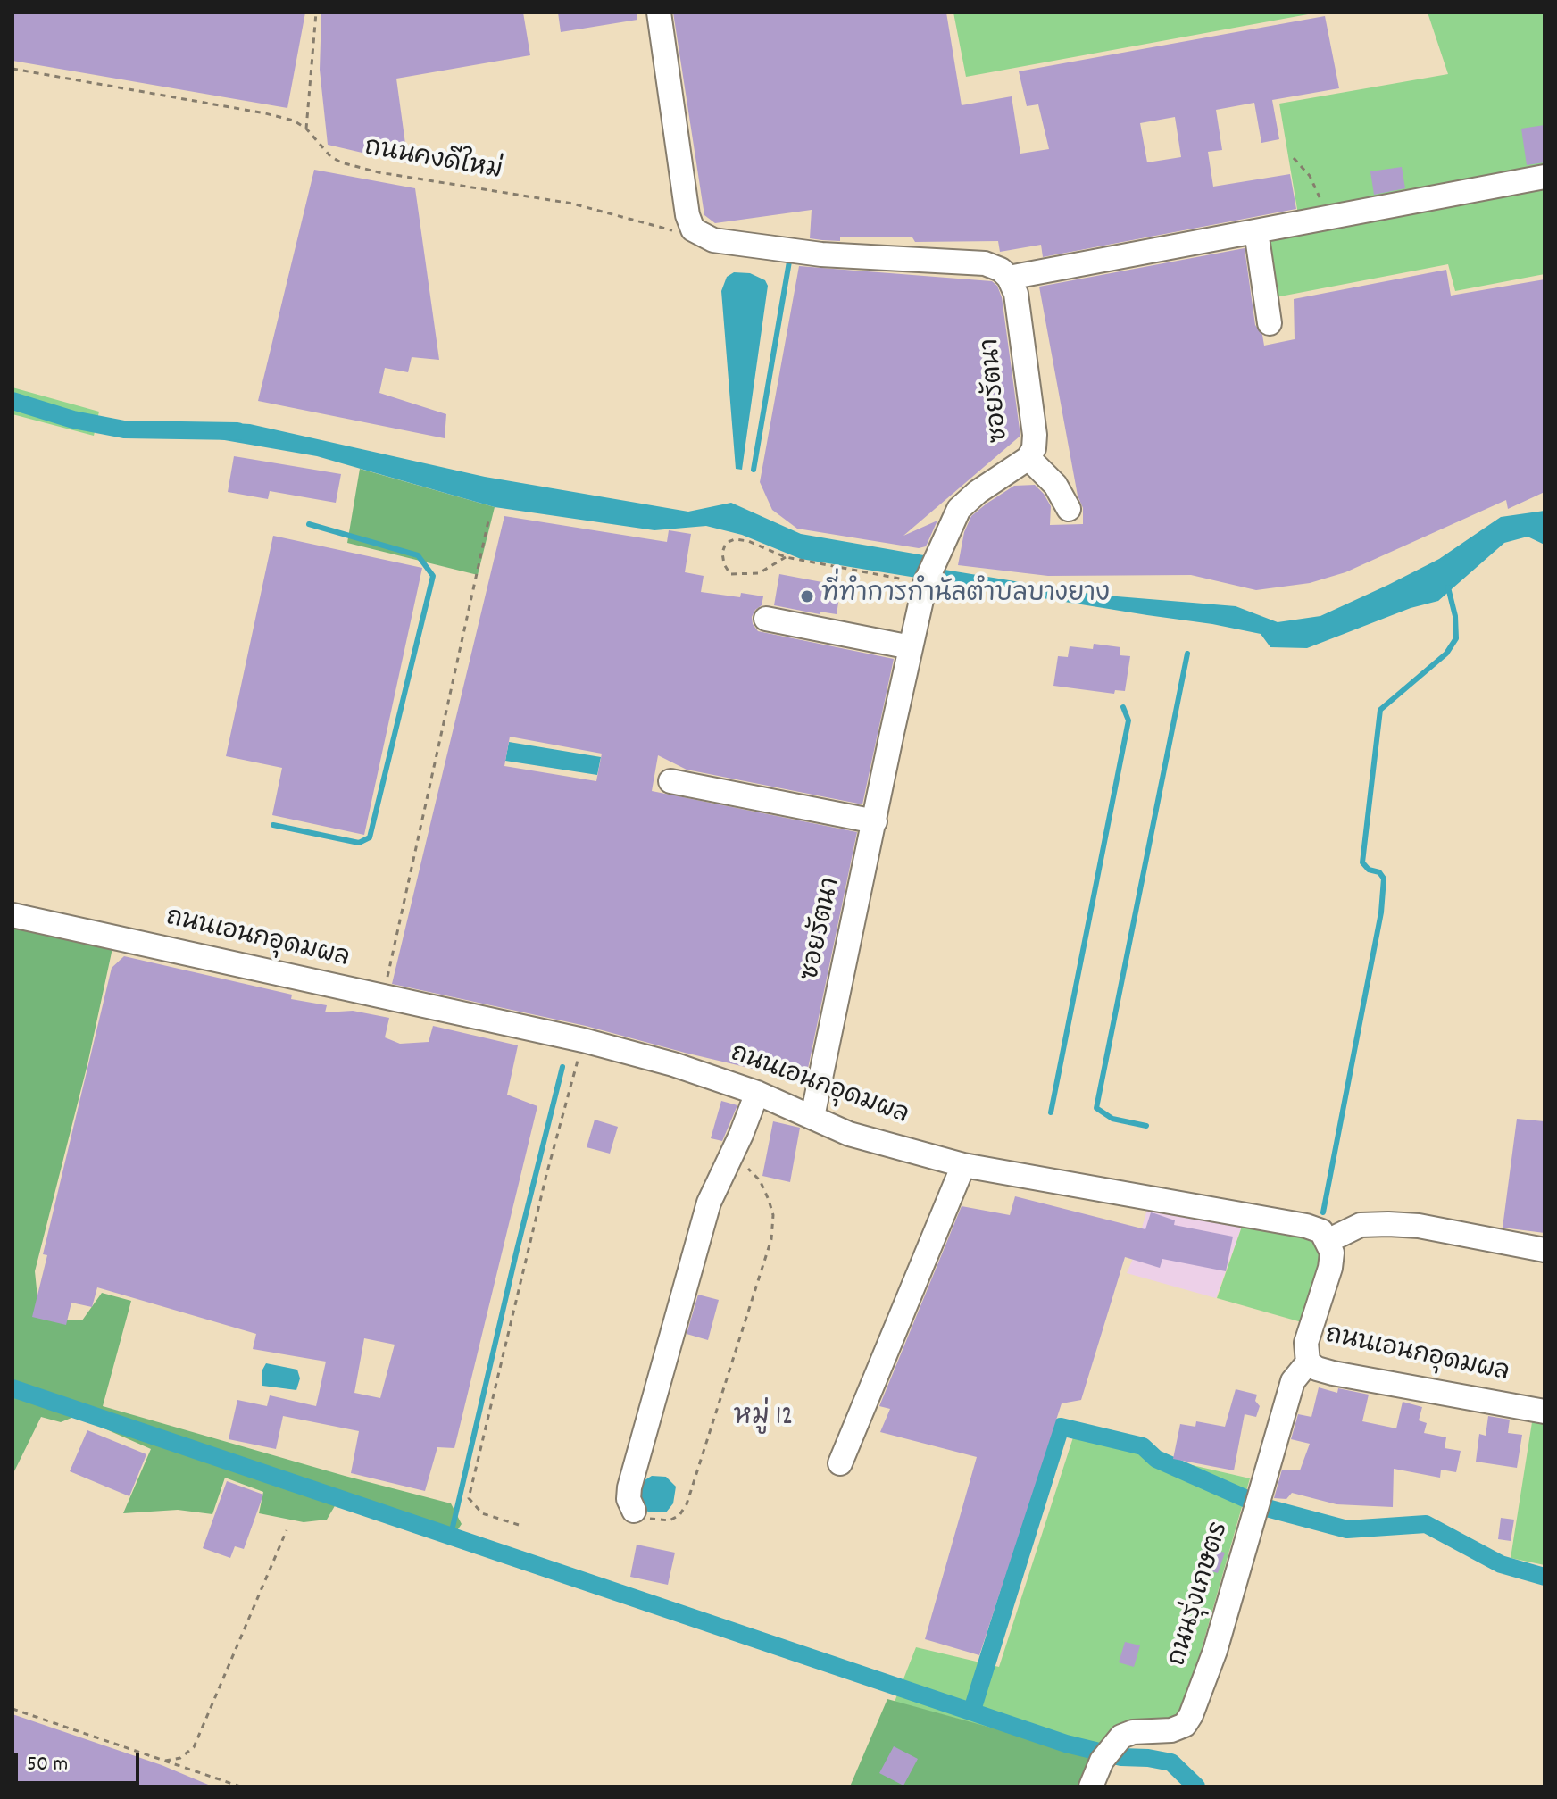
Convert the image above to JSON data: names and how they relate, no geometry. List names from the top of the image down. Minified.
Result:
{"streets":{"street":["ซอยรัตนา","ถนนเอนกอุดมผล","ถนนรุ่งเกษตร"],"path":["ถนนคงดีใหม่"]},"crossings":[["ซอยรัตนา","ถนนเอนกอุดมผล"],["ถนนเอนกอุดมผล","ถนนรุ่งเกษตร"]],"districts":["หมู่ 12"],"places":["ที่ทำการกำนัลตำบลบางยาง"],"scale_bar":"50 m"}
